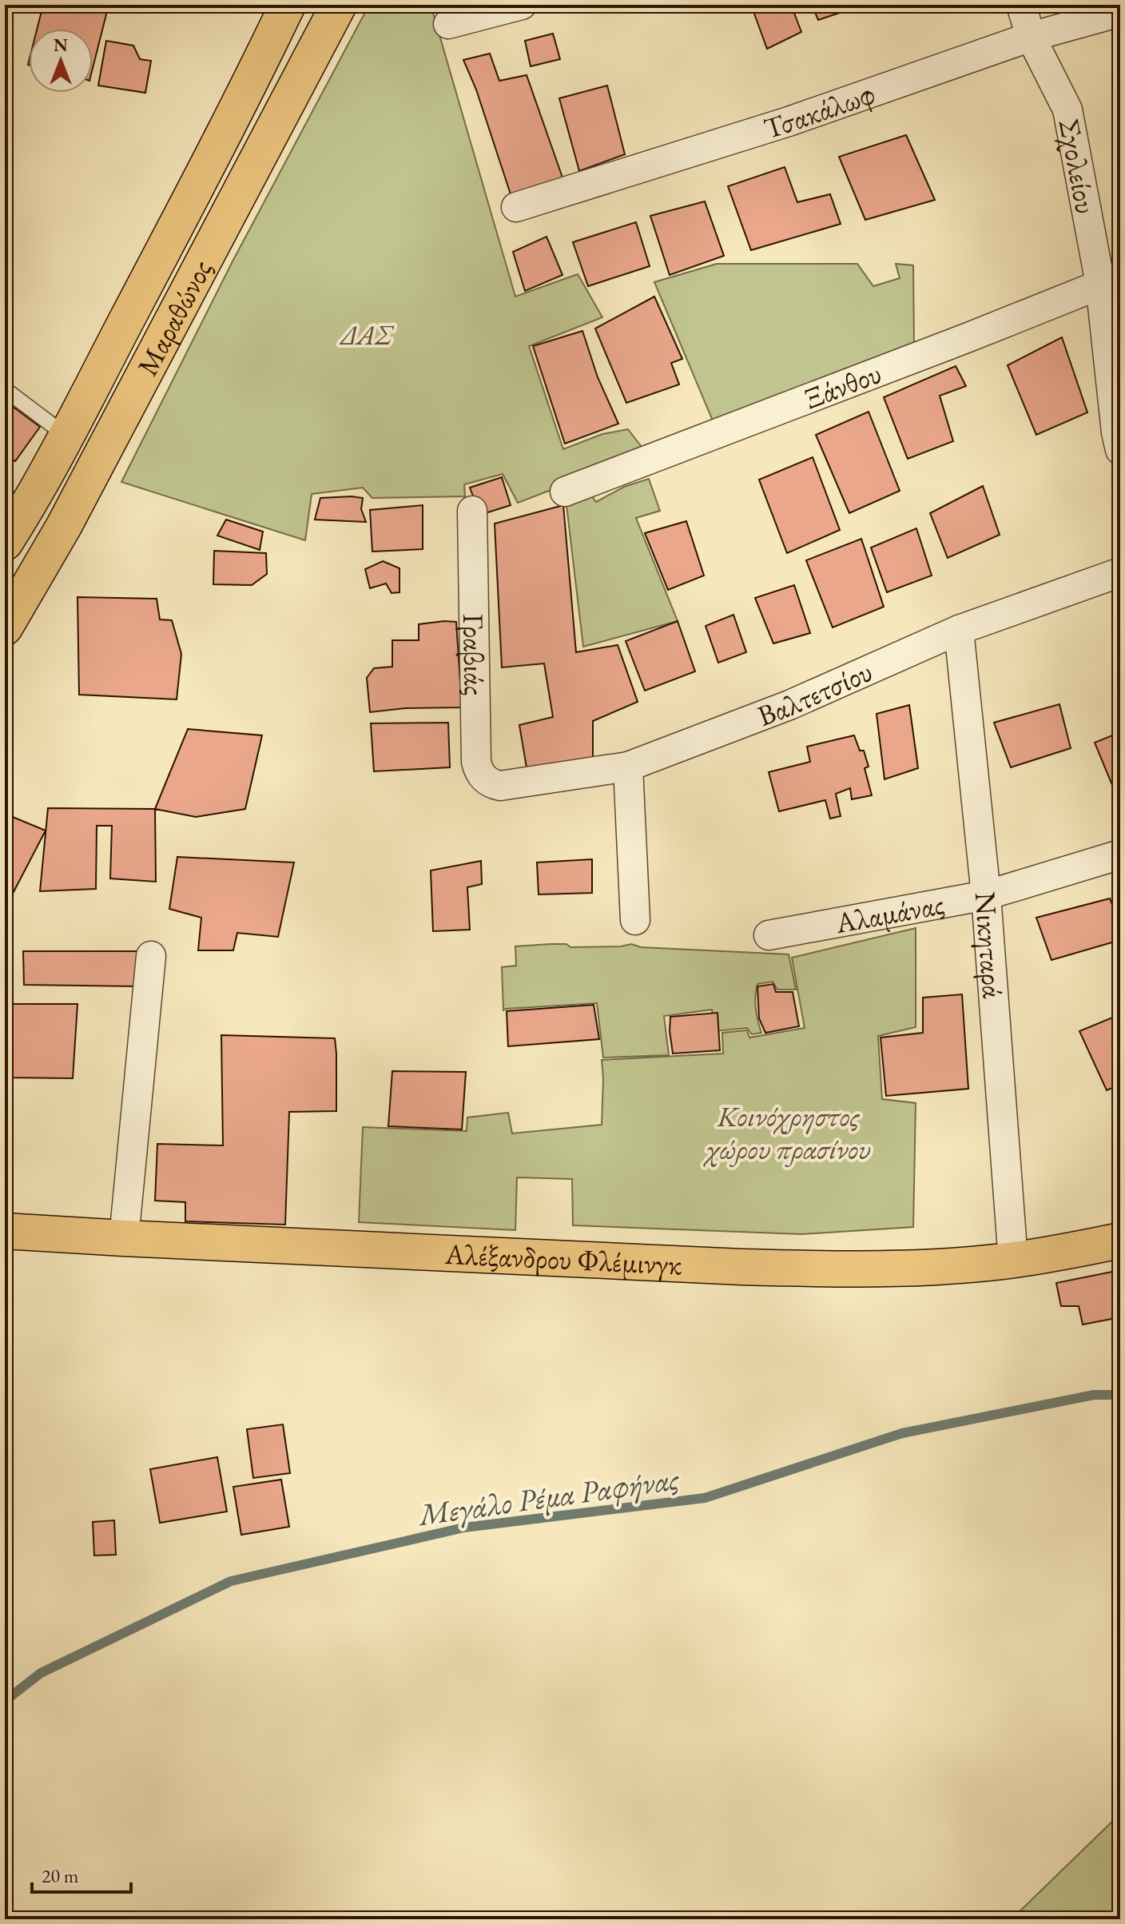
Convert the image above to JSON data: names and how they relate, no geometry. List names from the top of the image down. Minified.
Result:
{"streets":{"main road":["Μαραθώνος","Αλέξανδρου Φλέμινγκ"],"street":["Τσακάλωφ","Σχολείου","Ξάνθου","Γραβιάς","Βαλτετσίου","Αλαμάνας","Νικηταρά"]},"crossings":[["Τσακάλωφ","Σχολείου"],["Σχολείου","Ξάνθου"],["Γραβιάς","Βαλτετσίου"],["Βαλτετσίου","Νικηταρά"],["Αλαμάνας","Νικηταρά"],["Νικηταρά","Αλέξανδρου Φλέμινγκ"]],"water":["Μεγάλο Ρέμα Ραφήνας"],"parks":["ΔΑΣ","Κοινόχρηστος χώρου πρασίνου"],"scale_bar":"20 m","north":"top"}
